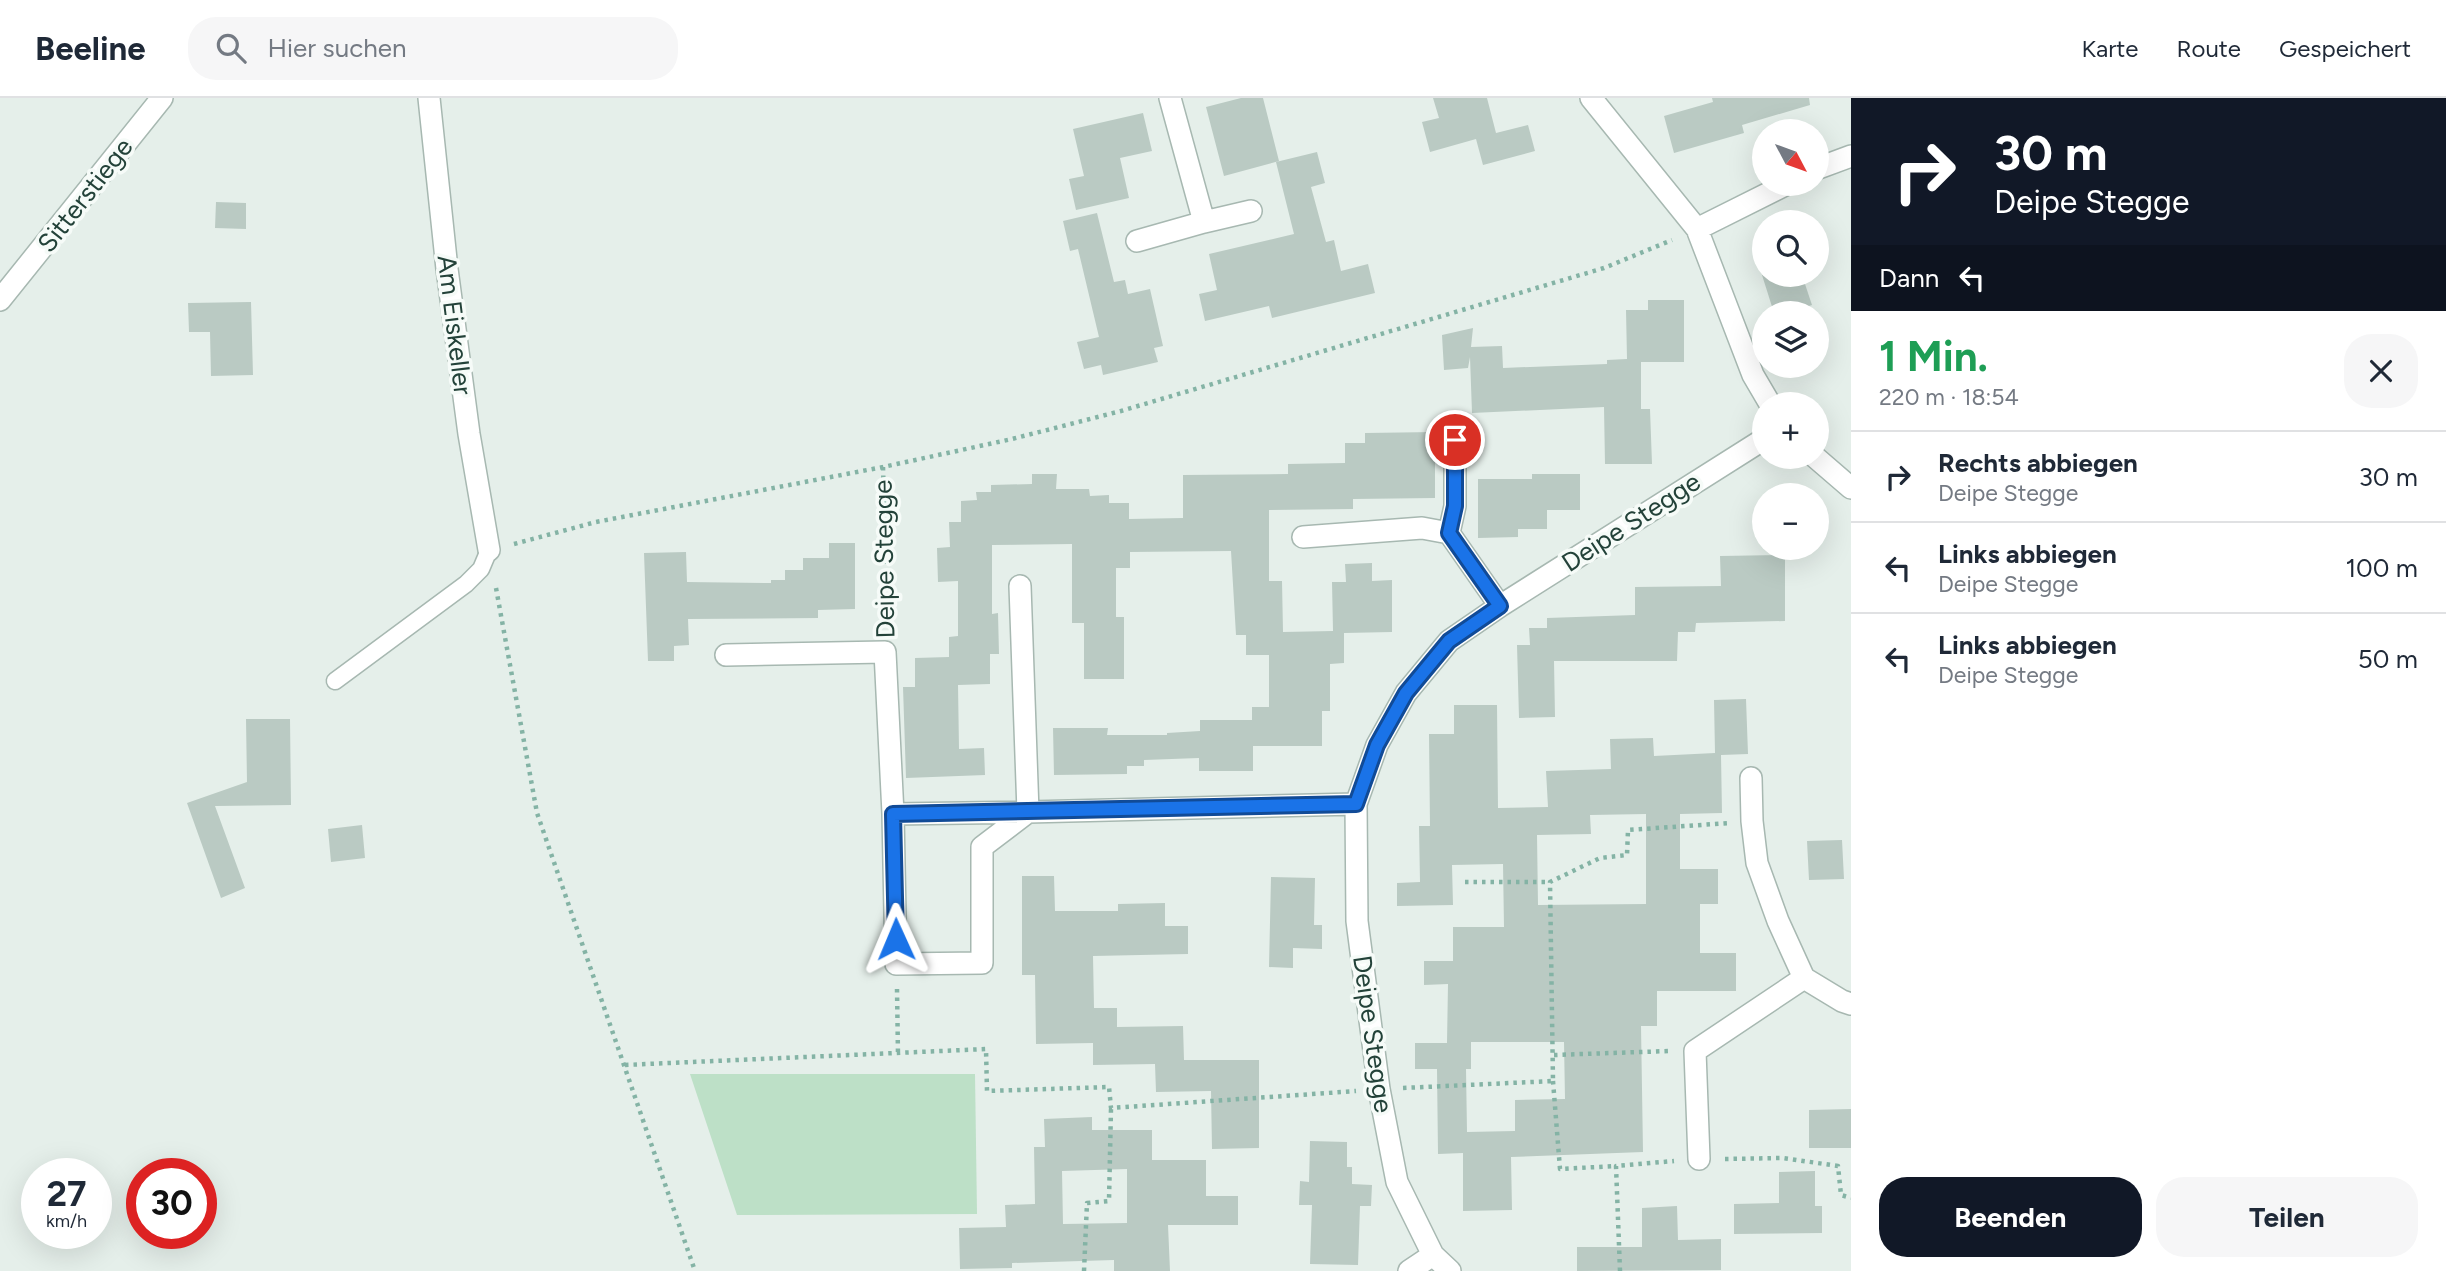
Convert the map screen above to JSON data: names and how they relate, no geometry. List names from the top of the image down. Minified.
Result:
{"streets":{"street":["Sitterstiege","Am Eiskeller","Deipe Stegge"]},"north":"bottom right","page":{"header":"Beeline","search":"Hier suchen","nav":["Karte","Route","Gespeichert"],"turn":["30 m","Deipe Stegge"],"map_buttons":["+","−"],"then":"Dann","heading":["1 Min.","220 m · 18:54"],"list":[{"name":"Rechts abbiegen","note":"Deipe Stegge","value":"30 m"},{"name":"Links abbiegen","note":"Deipe Stegge","value":"100 m"},{"name":"Links abbiegen","note":"Deipe Stegge","value":"50 m"}],"speed":"27 km/h","limit":"30","buttons":["Beenden","Teilen"]}}
